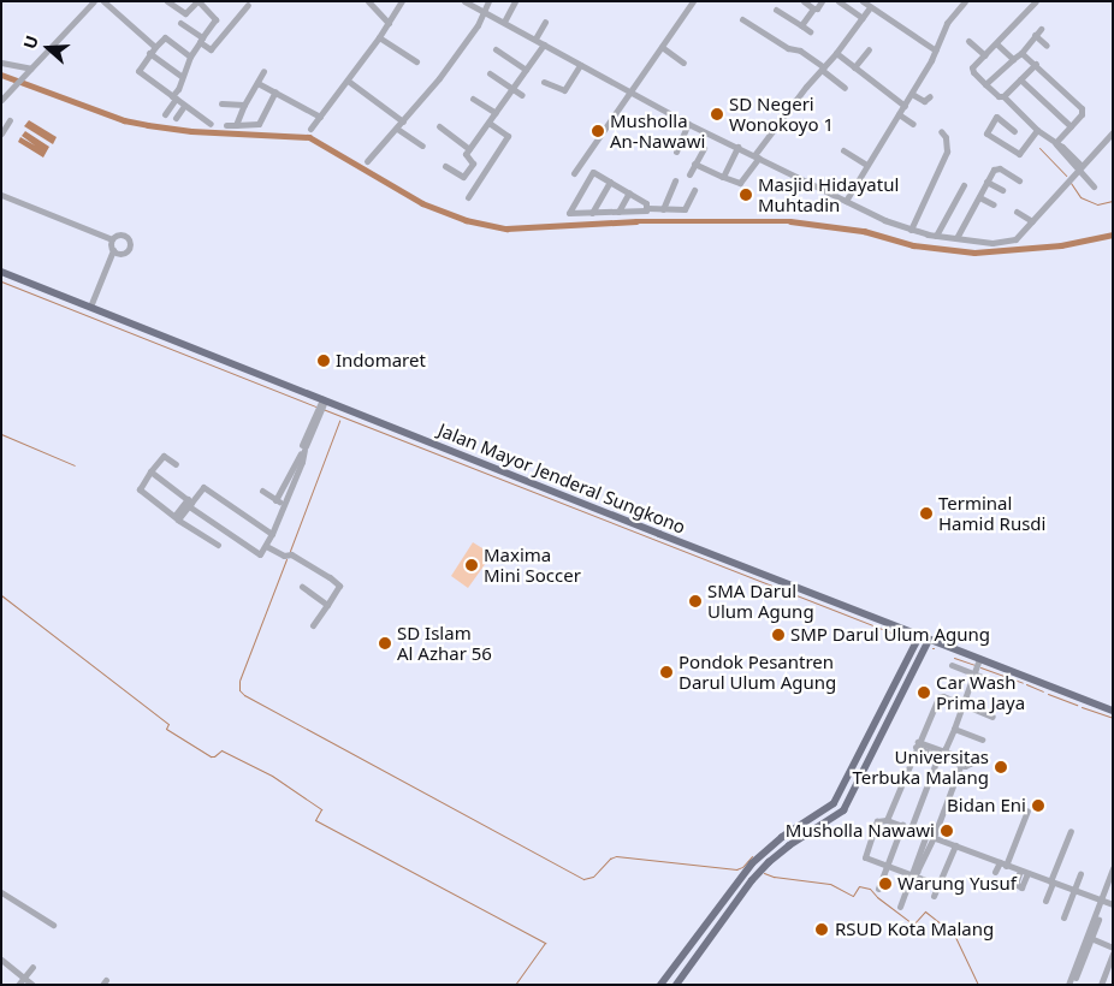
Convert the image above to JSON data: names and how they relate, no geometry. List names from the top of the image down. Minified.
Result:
{"streets":{"main road":["Jalan Mayor Jenderal Sungkono"]},"places":["SD Negeri Wonokoyo 1","Musholla An-Nawawi","Masjid Hidayatul Muhtadin","Indomaret","Terminal Hamid Rusdi","Maxima Mini Soccer","SMA Darul Ulum Agung","SMP Darul Ulum Agung","SD Islam Al Azhar 56","Pondok Pesantren Darul Ulum Agung","Car Wash Prima Jaya","Universitas Terbuka Malang","Bidan Eni","Musholla Nawawi","Warung Yusuf","RSUD Kota Malang"],"north":"left"}
